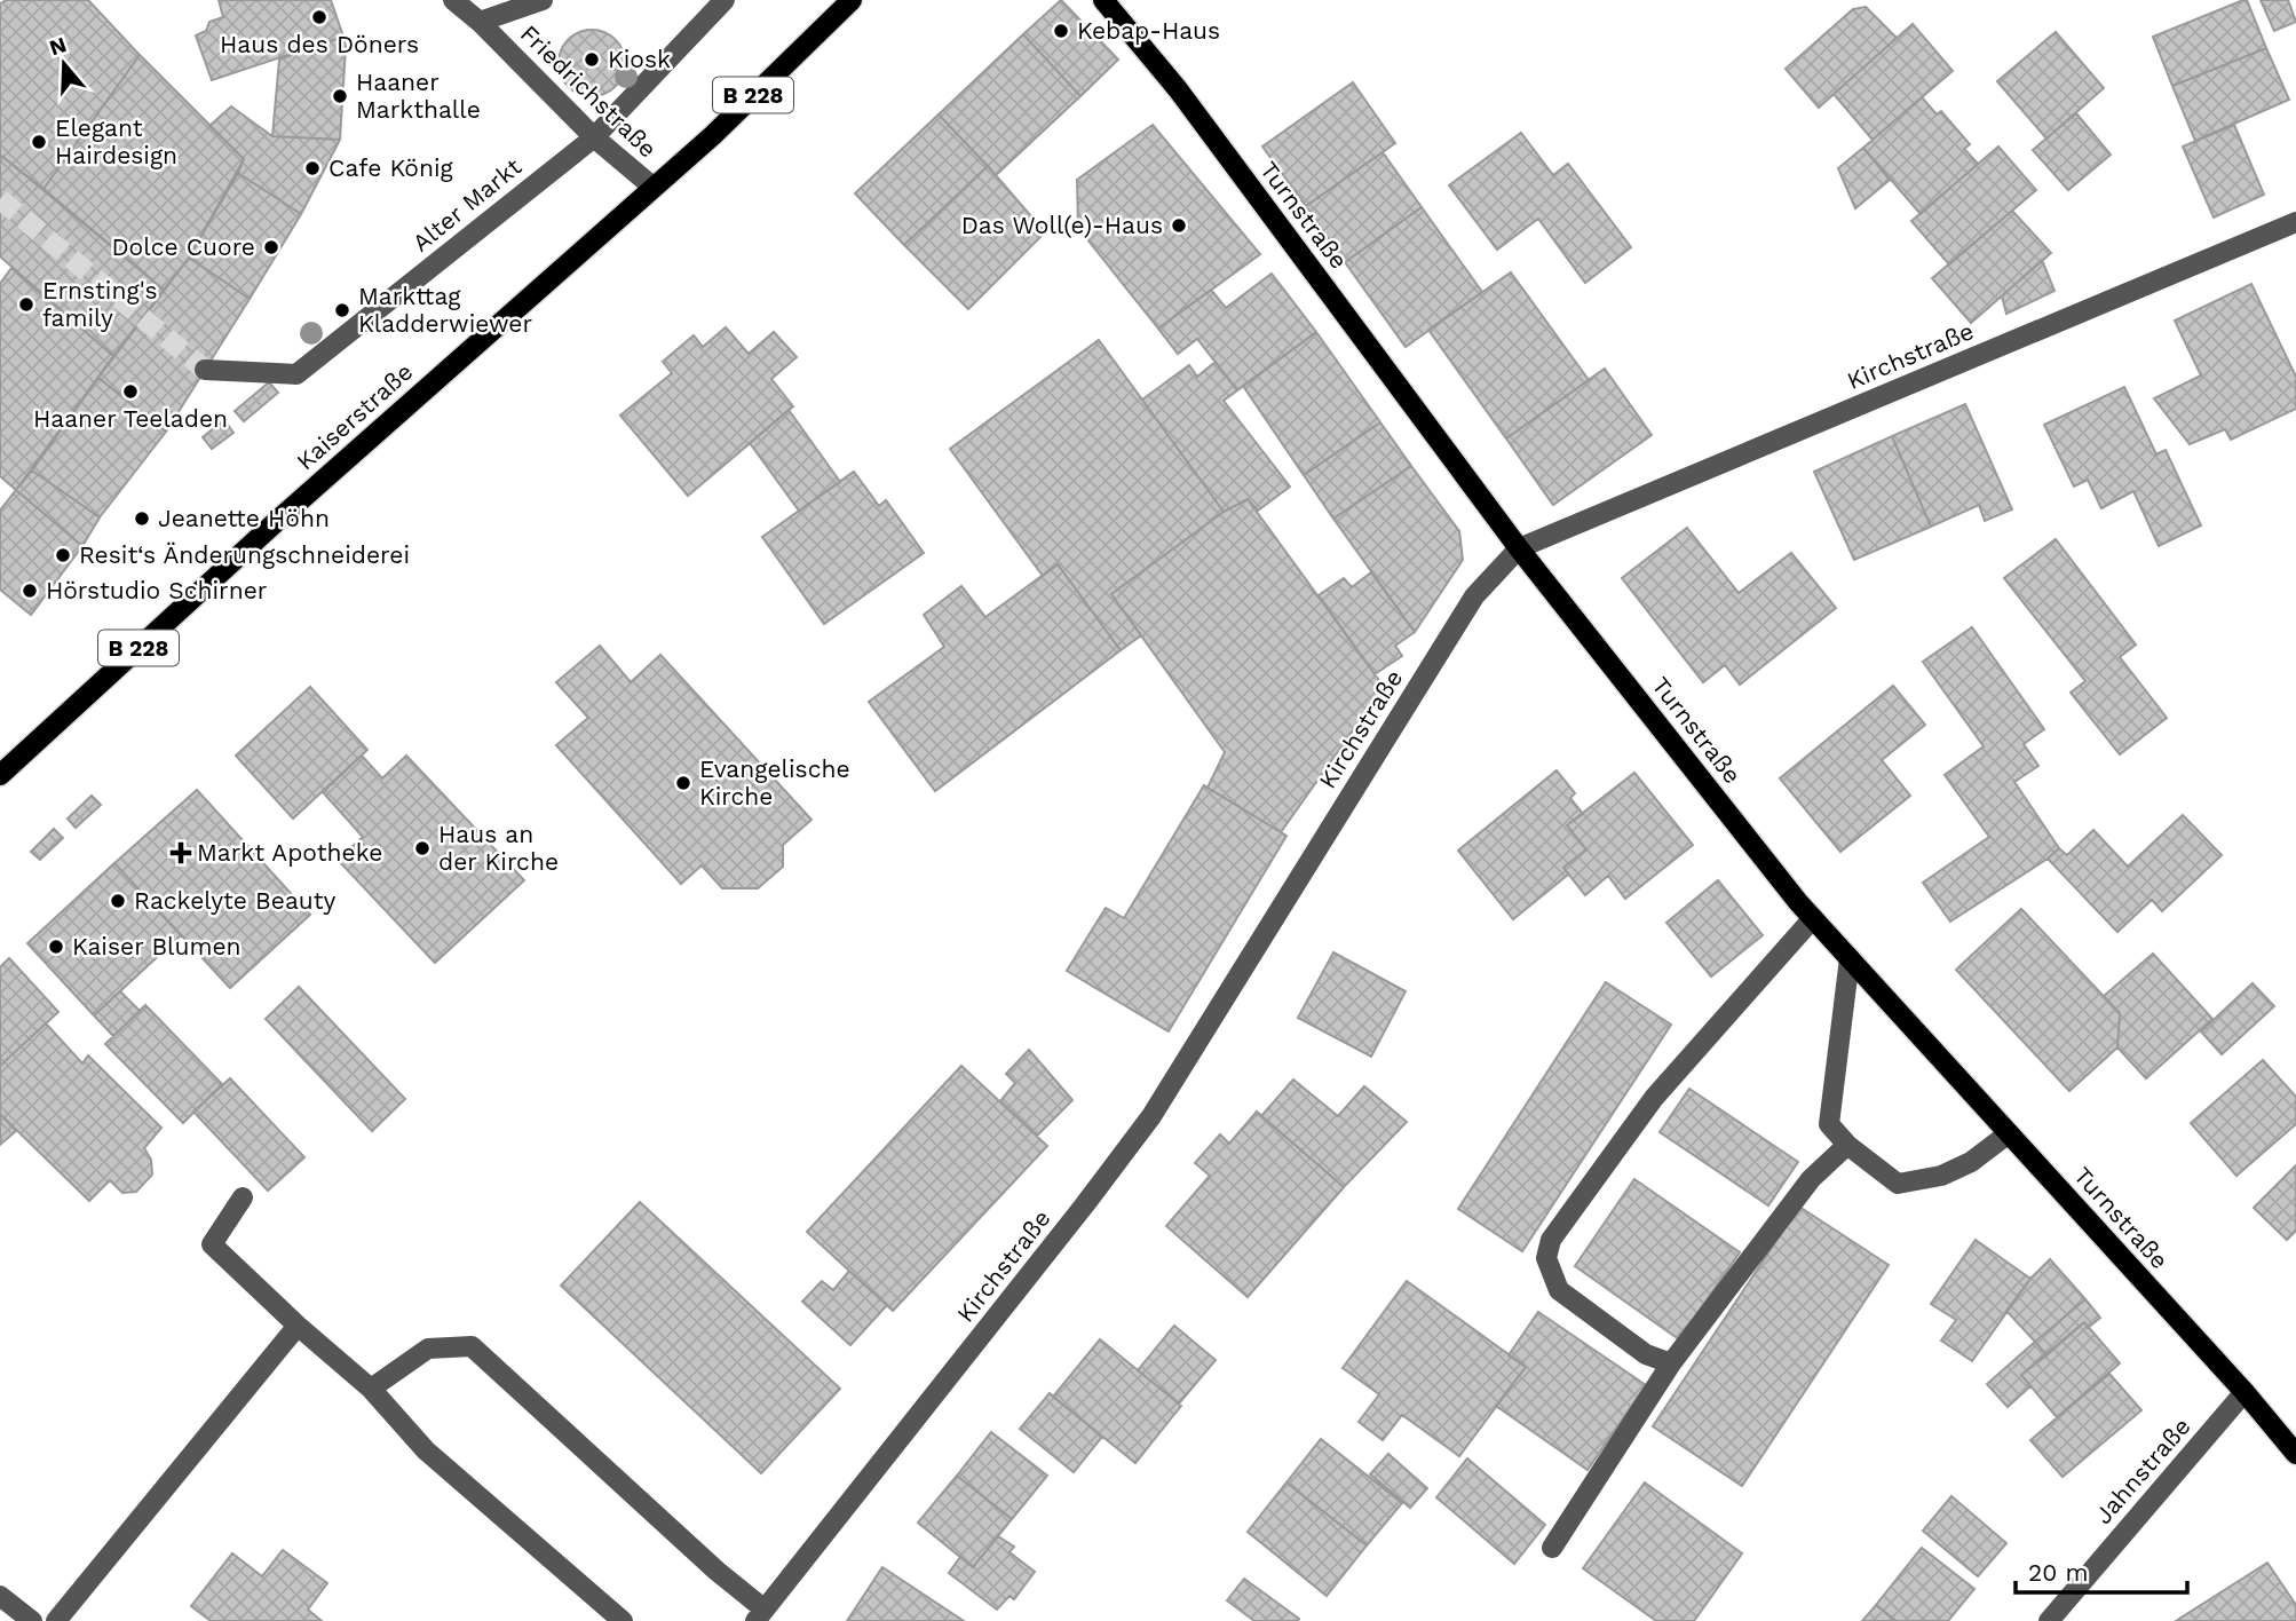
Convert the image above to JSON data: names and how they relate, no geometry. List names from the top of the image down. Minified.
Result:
{"streets":{"main road":["B 228","Turnstraße","Kaiserstraße"],"street":["Friedrichstraße","Alter Markt","Kirchstraße","Jahnstraße"]},"crossings":[["Friedrichstraße","Alter Markt"],["Friedrichstraße","Kaiserstraße"],["Turnstraße","Kirchstraße"],["Turnstraße","Jahnstraße"]],"places":{"other":["Haus des Döners","Kebap-Haus","Kiosk","Haaner Markthalle","Elegant Hairdesign","Cafe König","Das Woll(e)-Haus","Dolce Cuore","Ernsting's family","Markttag Kladderwiewer","Haaner Teeladen","Jeanette Höhn","Resit‘s Änderungschneiderei","Hörstudio Schirner","Evangelische Kirche","Haus an der Kirche","Rackelyte Beauty","Kaiser Blumen"],"health":["Markt Apotheke"]},"scale_bar":"20 m","north":"top"}
